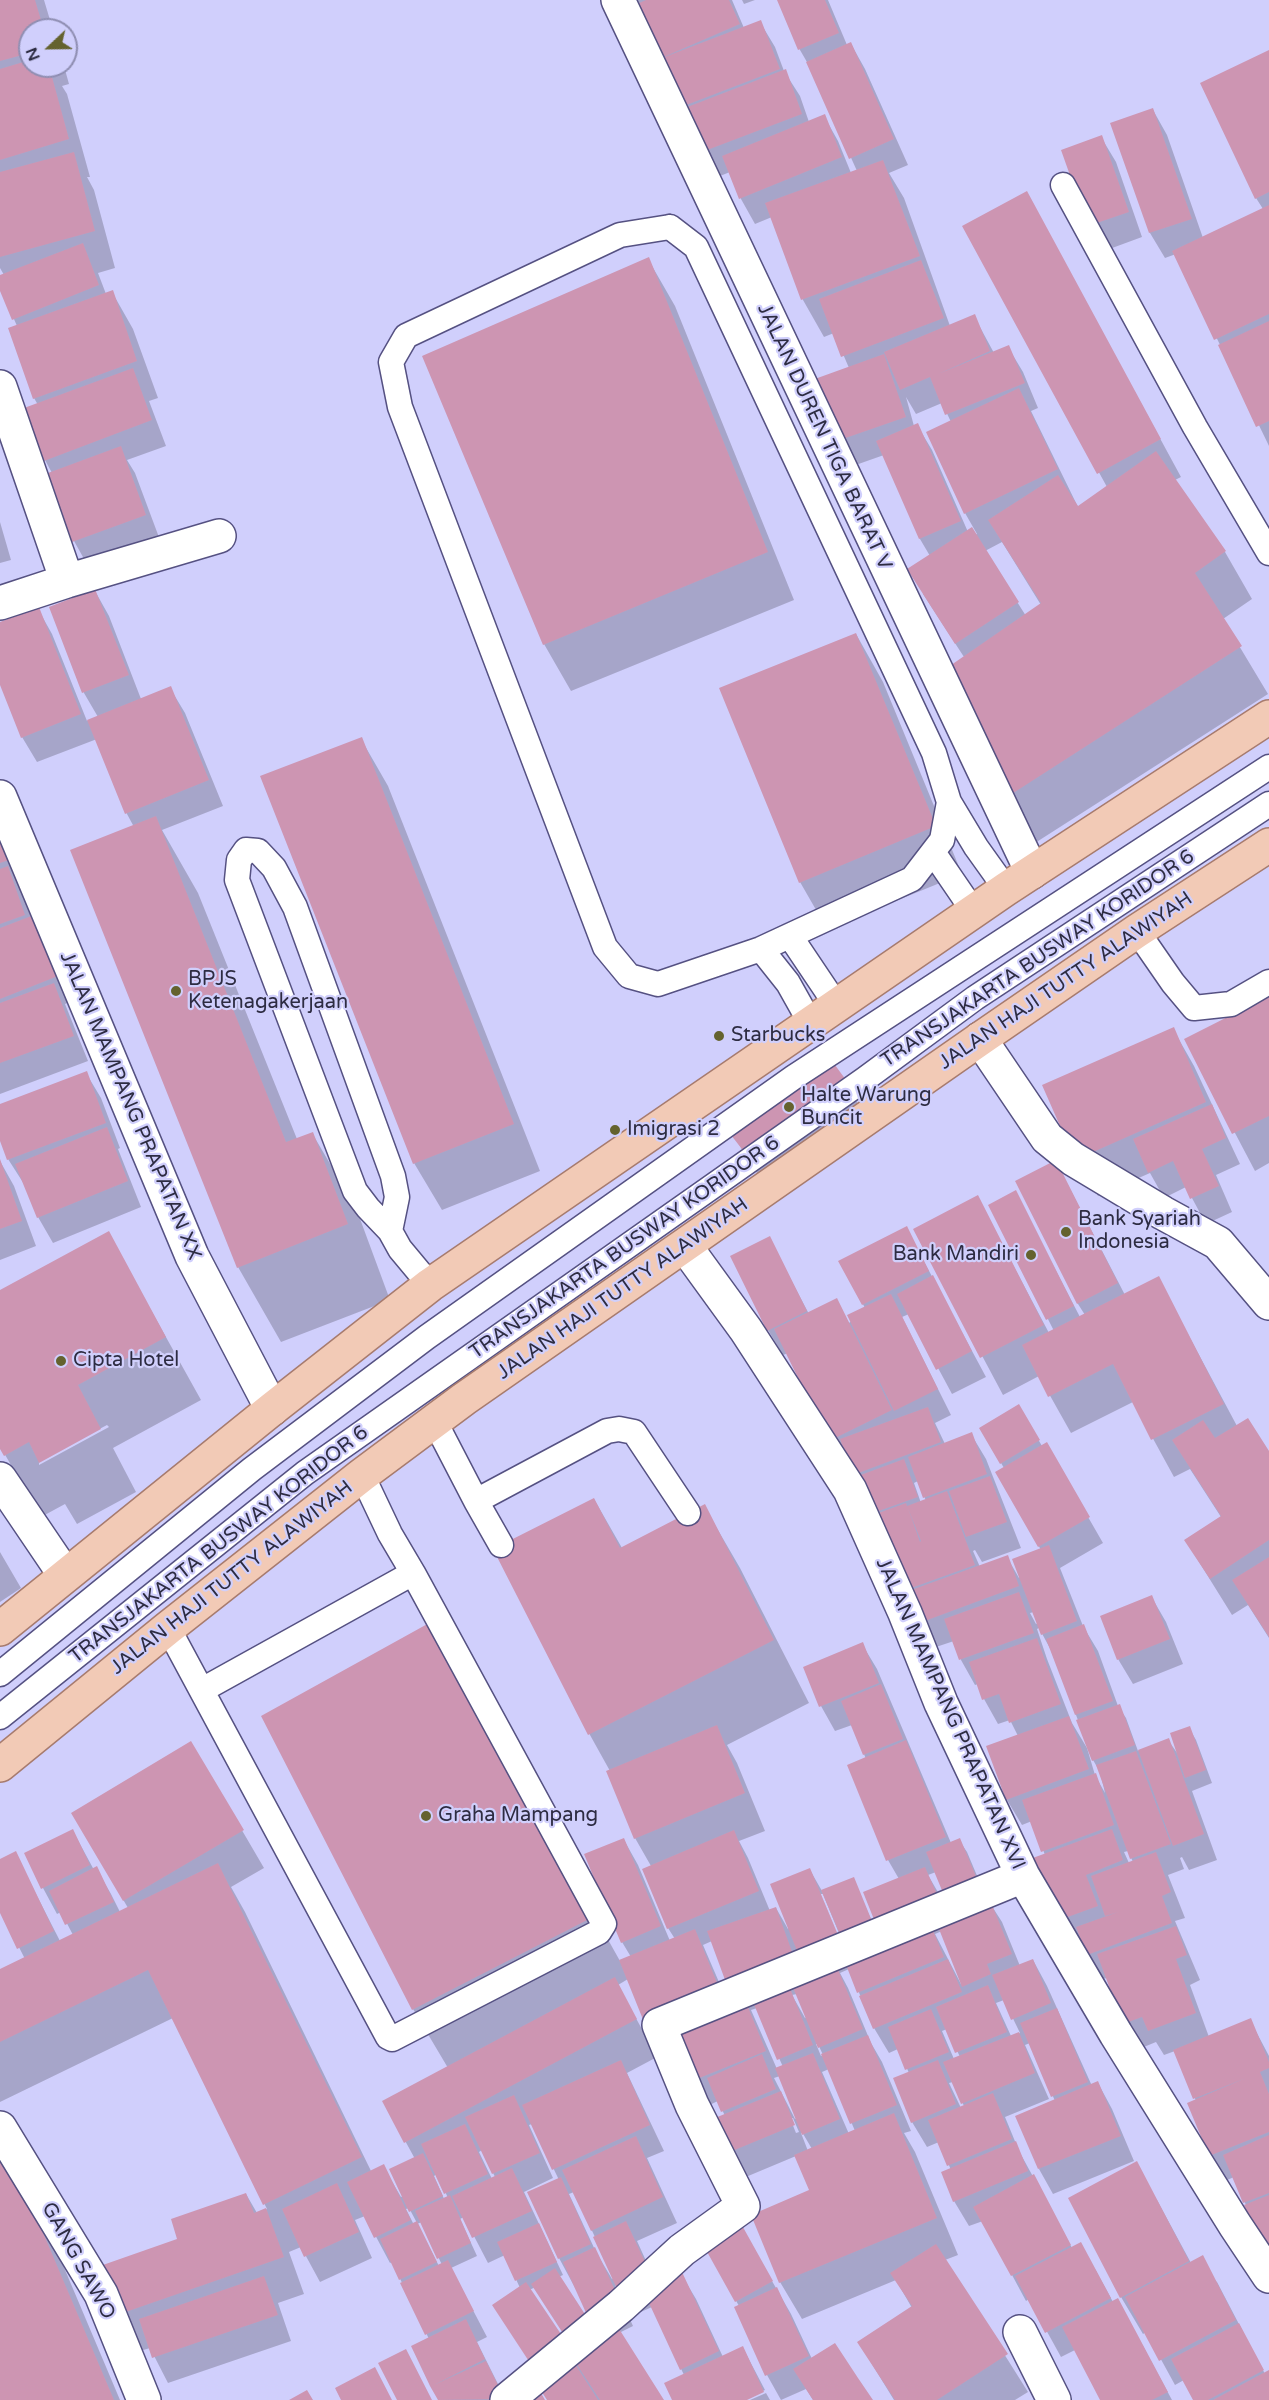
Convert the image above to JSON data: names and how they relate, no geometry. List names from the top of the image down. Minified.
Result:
{"streets":{"main road":["JALAN HAJI TUTTY ALAWIYAH"],"street":["JALAN DUREN TIGA BARAT V","JALAN MAMPANG PRAPATAN XX","JALAN MAMPANG PRAPATAN XVI","GANG SAWO"],"lane":["TRANSJAKARTA BUSWAY KORIDOR 6"]},"crossings":[["JALAN HAJI TUTTY ALAWIYAH","JALAN MAMPANG PRAPATAN XVI"]],"places":["BPJS Ketenagakerjaan","Starbucks","Halte Warung Buncit","Imigrasi 2","Bank Syariah Indonesia","Bank Mandiri","Cipta Hotel","Graha Mampang"],"north":"left"}
